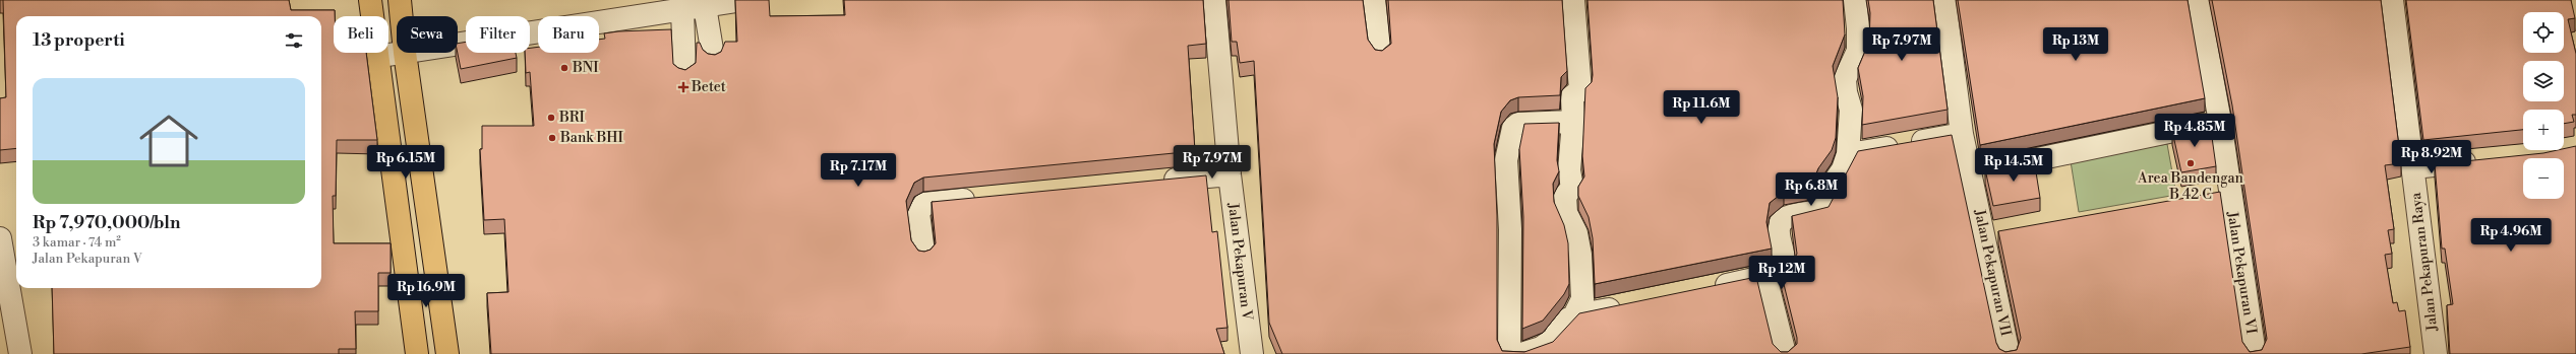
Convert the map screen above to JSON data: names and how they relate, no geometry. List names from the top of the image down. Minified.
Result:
{"streets":{"street":["Jalan Pekapuran V","Jalan Pekapuran Raya","Jalan Pekapuran VII","Jalan Pekapuran VI"]},"places":{"other":["BNI","BRI","Bank BHI","Area Bandengan B 42 C"],"health":["Betet"]},"page":{"map_buttons":["+","−"],"chip":["Beli","Sewa","Filter","Baru"],"heading":"13 properti","price":["Rp 7.97M","Rp 13M","Rp 11.6M","Rp 4.85M","Rp 8.92M","Rp 6.15M","Rp 7.97M","Rp 14.5M","Rp 7.17M","Rp 6.8M","Rp 4.96M","Rp 12M","Rp 16.9M"],"list":[{"name":"Rp 7,970,000/bln","note":"3 kamar · 74 m² · Jalan Pekapuran V"}]}}
